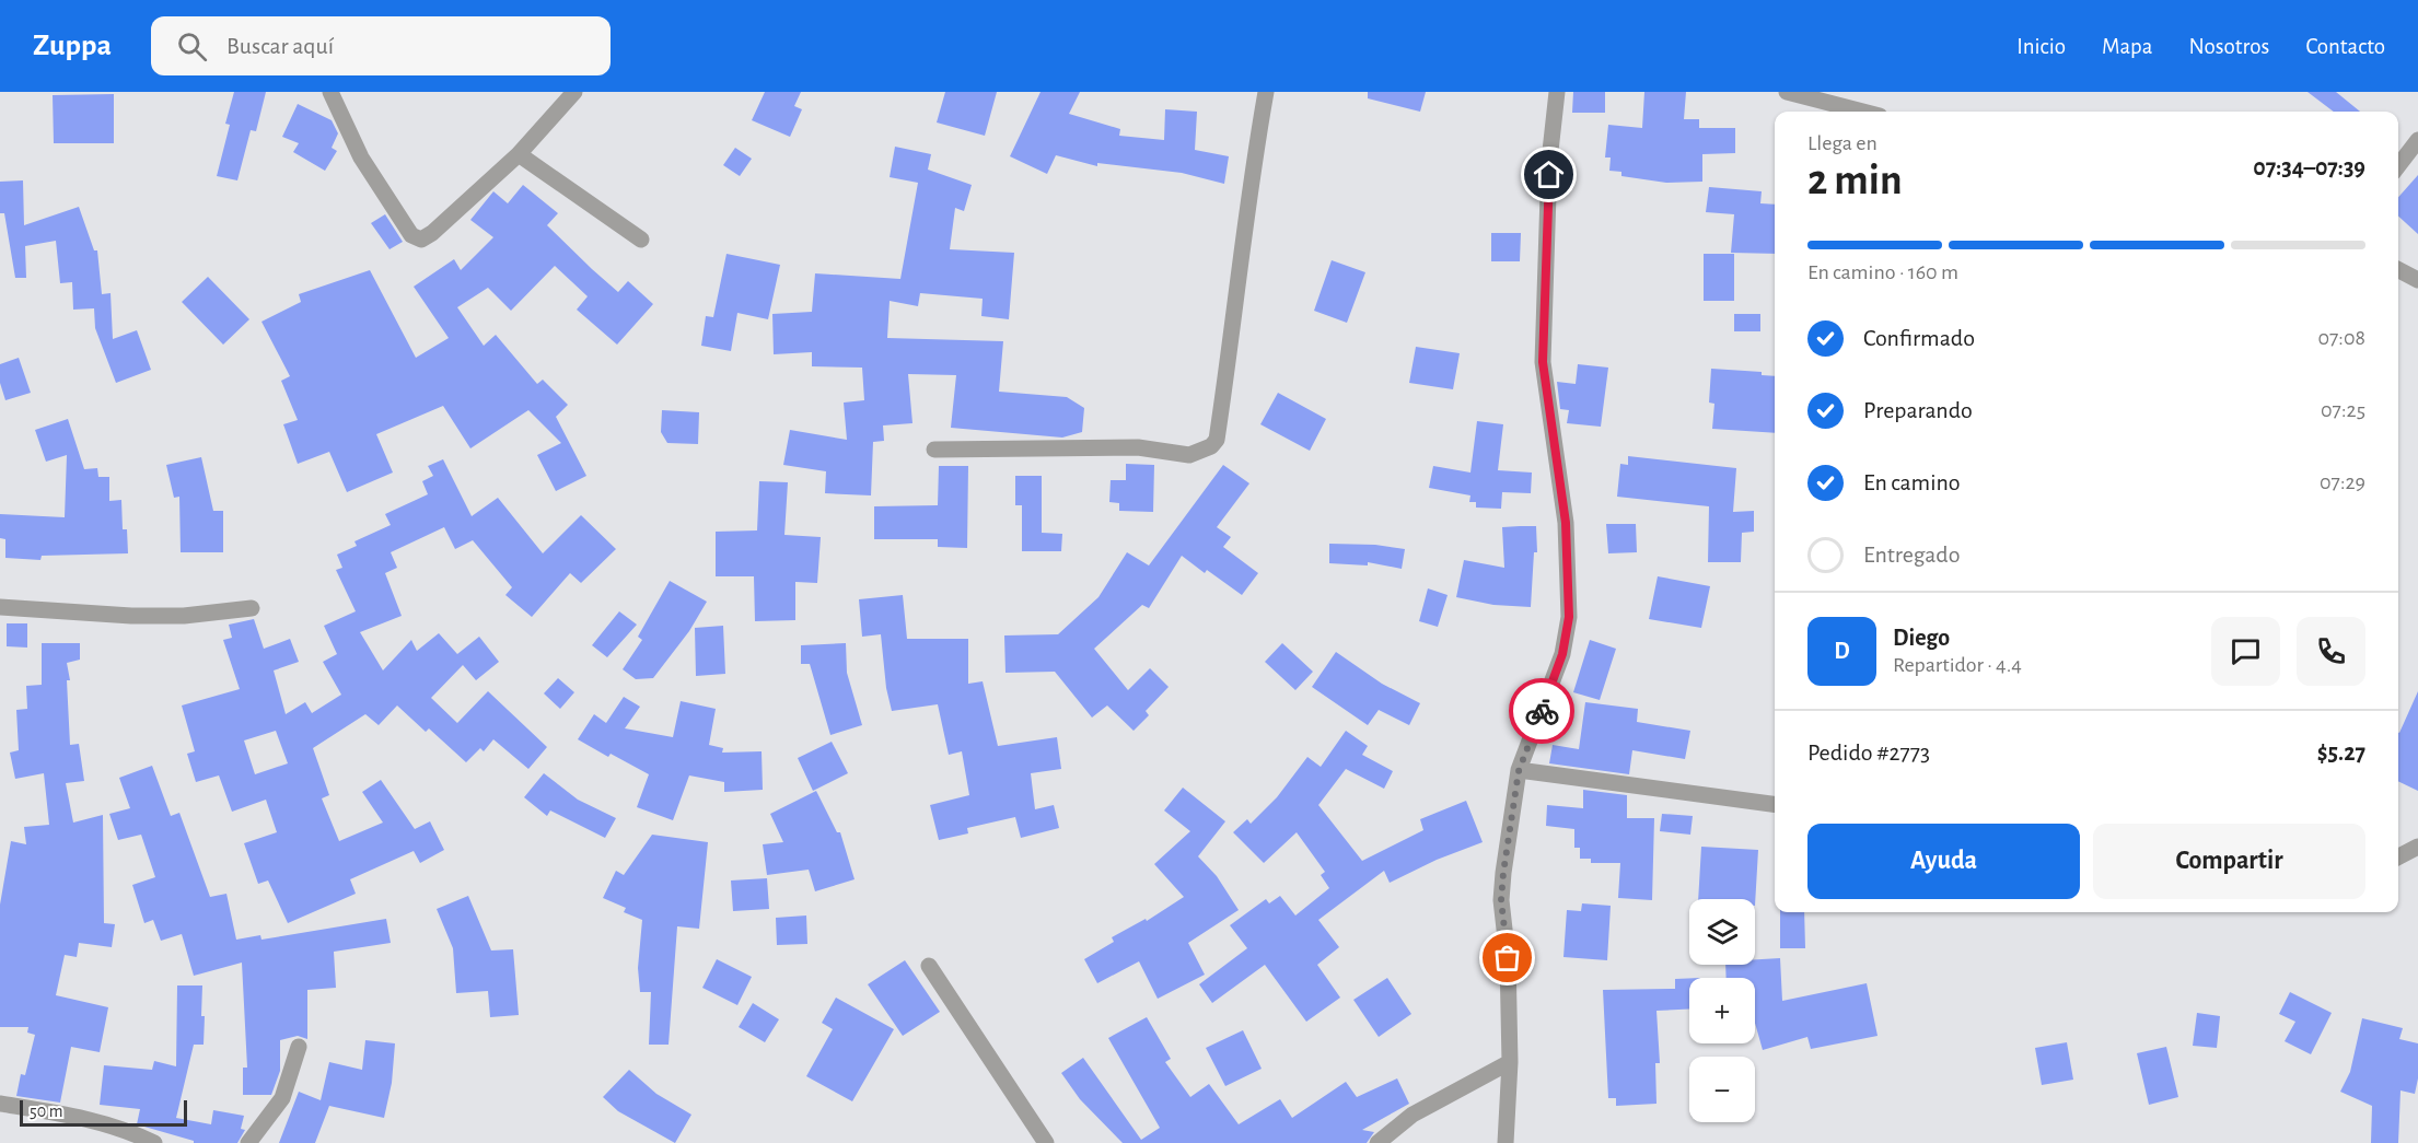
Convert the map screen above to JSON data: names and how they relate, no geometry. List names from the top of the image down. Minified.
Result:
{"scale_bar":"50 m","page":{"header":"Zuppa","search":"Buscar aquí","nav":["Inicio","Mapa","Nosotros","Contacto"],"heading":["2 min","Llega en","07:34–07:39"],"panel":["Diego","Repartidor · 4.4","Pedido #2773","$5.27"],"bar":"En camino · 160 m","list":[["Confirmado","07:08"],["Preparando","07:25"],["En camino","07:29"],"Entregado"],"round":"D","buttons":["Ayuda","Compartir"],"map_buttons":["+","−"],"scale":"50 m"}}
